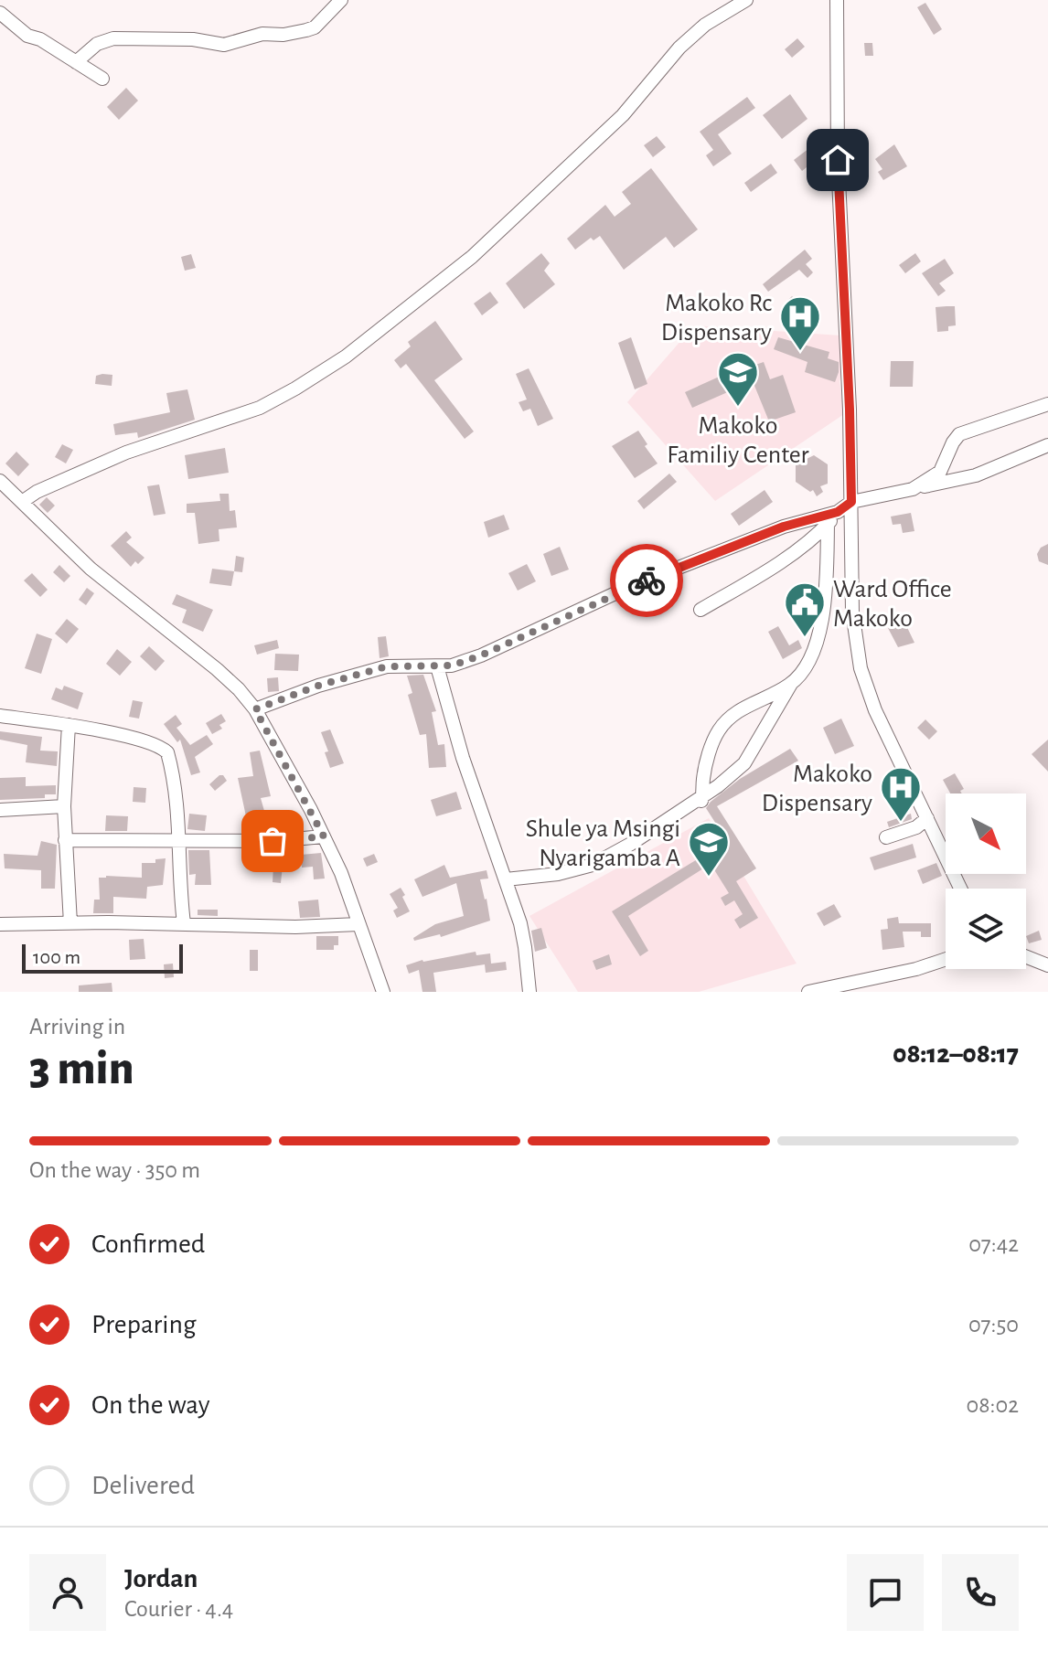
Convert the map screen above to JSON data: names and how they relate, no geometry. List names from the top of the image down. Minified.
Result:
{"places":{"hospital":["Makoko Rc Dispensary","Makoko Dispensary"],"school or university":["Makoko Familiy Center","Shule ya Msingi Nyarigamba A"],"public building":["Ward Office Makoko"]},"scale_bar":"100 m","north":"bottom right","page":{"scale":"100 m","heading":["3 min","Arriving in","08:12–08:17"],"panel":["Jordan","Courier · 4.4"],"bar":"On the way · 350 m","list":[["Confirmed","07:42"],["Preparing","07:50"],["On the way","08:02"],"Delivered"]}}
